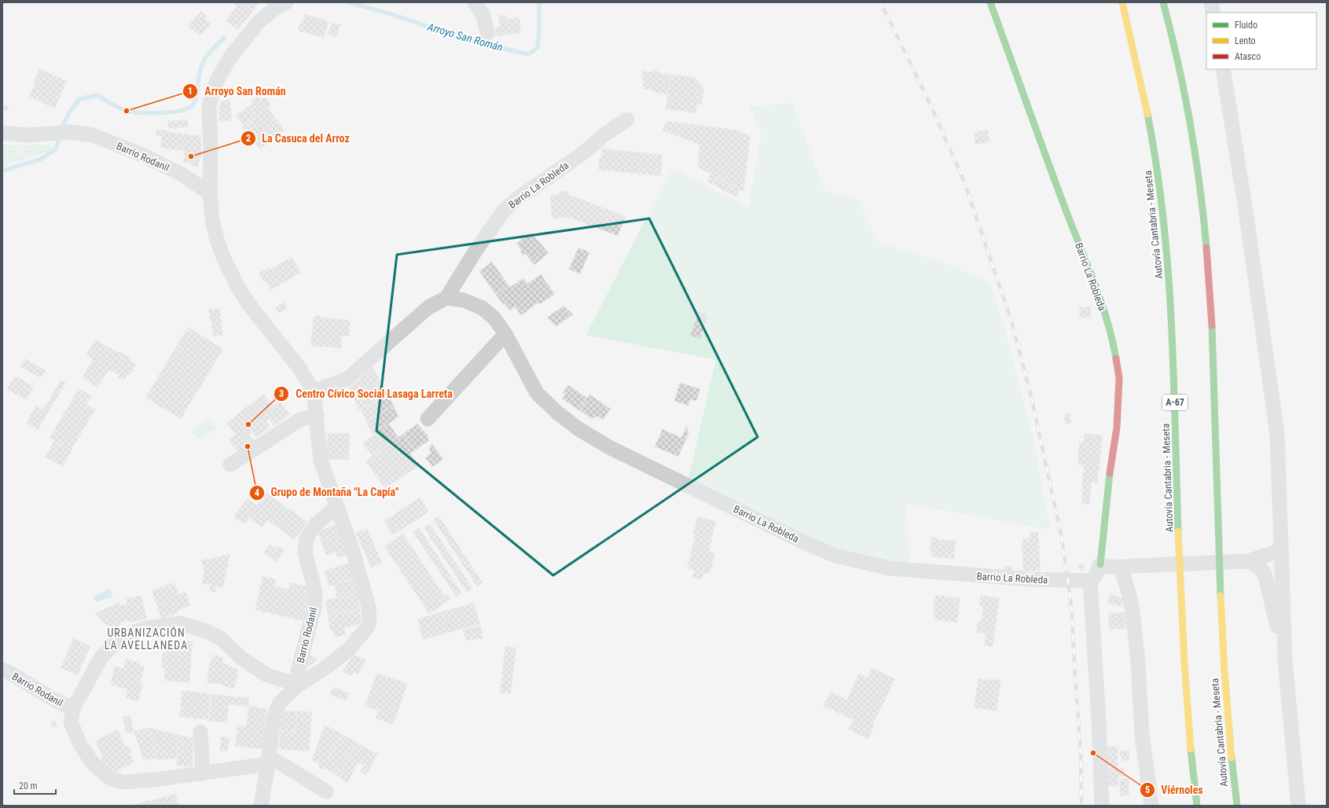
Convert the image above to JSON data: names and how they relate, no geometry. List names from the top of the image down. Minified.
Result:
{"streets":{"main road":["Barrio La Robleda","Autovía Cantabria - Meseta","A-67"],"street":["Barrio Rodanil"]},"districts":["URBANIZACIÓN LA AVELLANEDA"],"water":["Arroyo San Román"],"places":["Arroyo San Román","La Casuca del Arroz","Centro Cívico Social Lasaga Larreta","Grupo de Montaña \"La Capía\"","Viérnoles"],"legend":["Fluido","Lento","Atasco"],"scale_bar":"20 m"}
